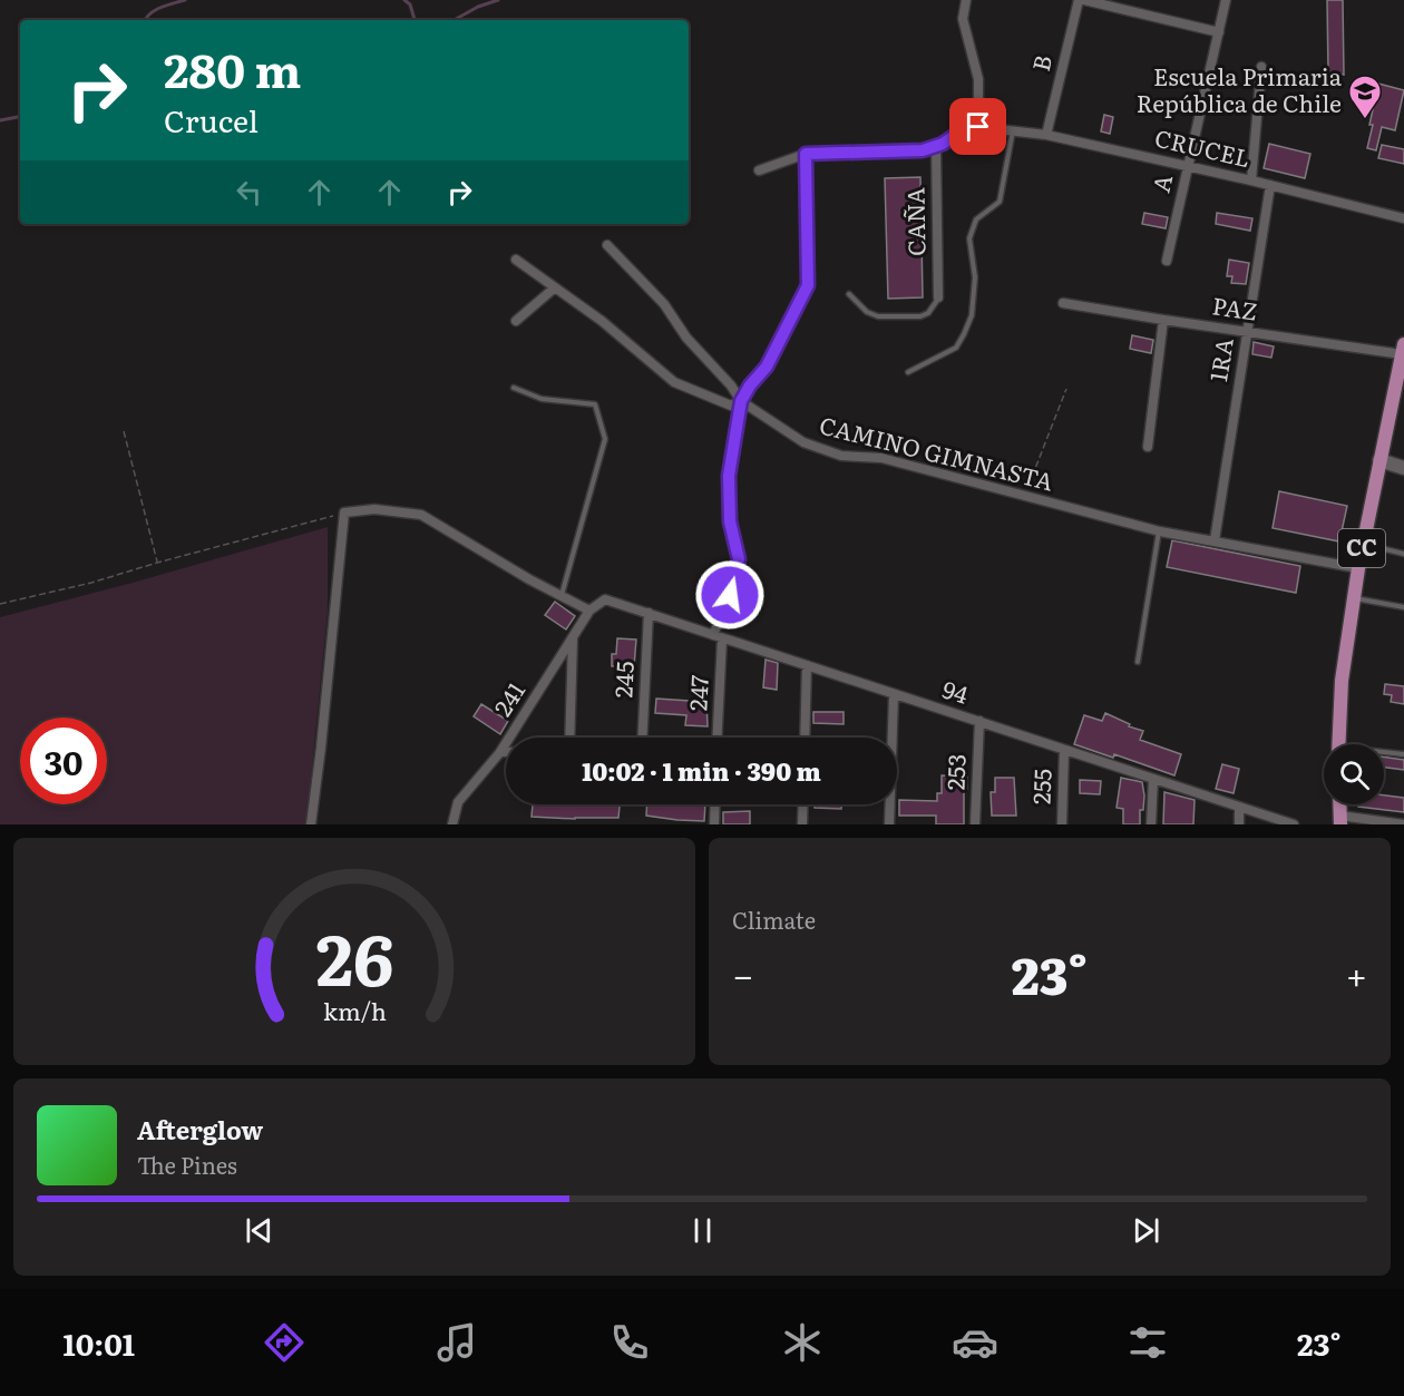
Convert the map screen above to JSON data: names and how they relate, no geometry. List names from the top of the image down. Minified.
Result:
{"streets":{"main road":["CC"],"street":["B","CRUCEL","A","CAÑA","PAZ","1RA","CAMINO GIMNASTA","245","247","94","241","253","255"]},"crossings":[["B","CRUCEL"],["CRUCEL","A"],["CRUCEL","CAÑA"],["CRUCEL","1RA"],["CRUCEL","247"],["PAZ","1RA"],["PAZ","CC"],["1RA","CAMINO GIMNASTA"],["CAMINO GIMNASTA","CC"],["CAMINO GIMNASTA","247"],["245","94"],["247","94"],["94","241"],["94","253"],["94","255"]],"places":{"school or university":["Escuela Primaria República de Chile"]},"page":{"turn":["280 m","Crucel"],"limit":"30","trip":"10:02 · 1 min · 390 m","tile":"Climate","heat":["−","23°","+"],"song":["Afterglow","The Pines"],"tabs":["10:01","23°"],"gauge":["26","km/h"]}}
